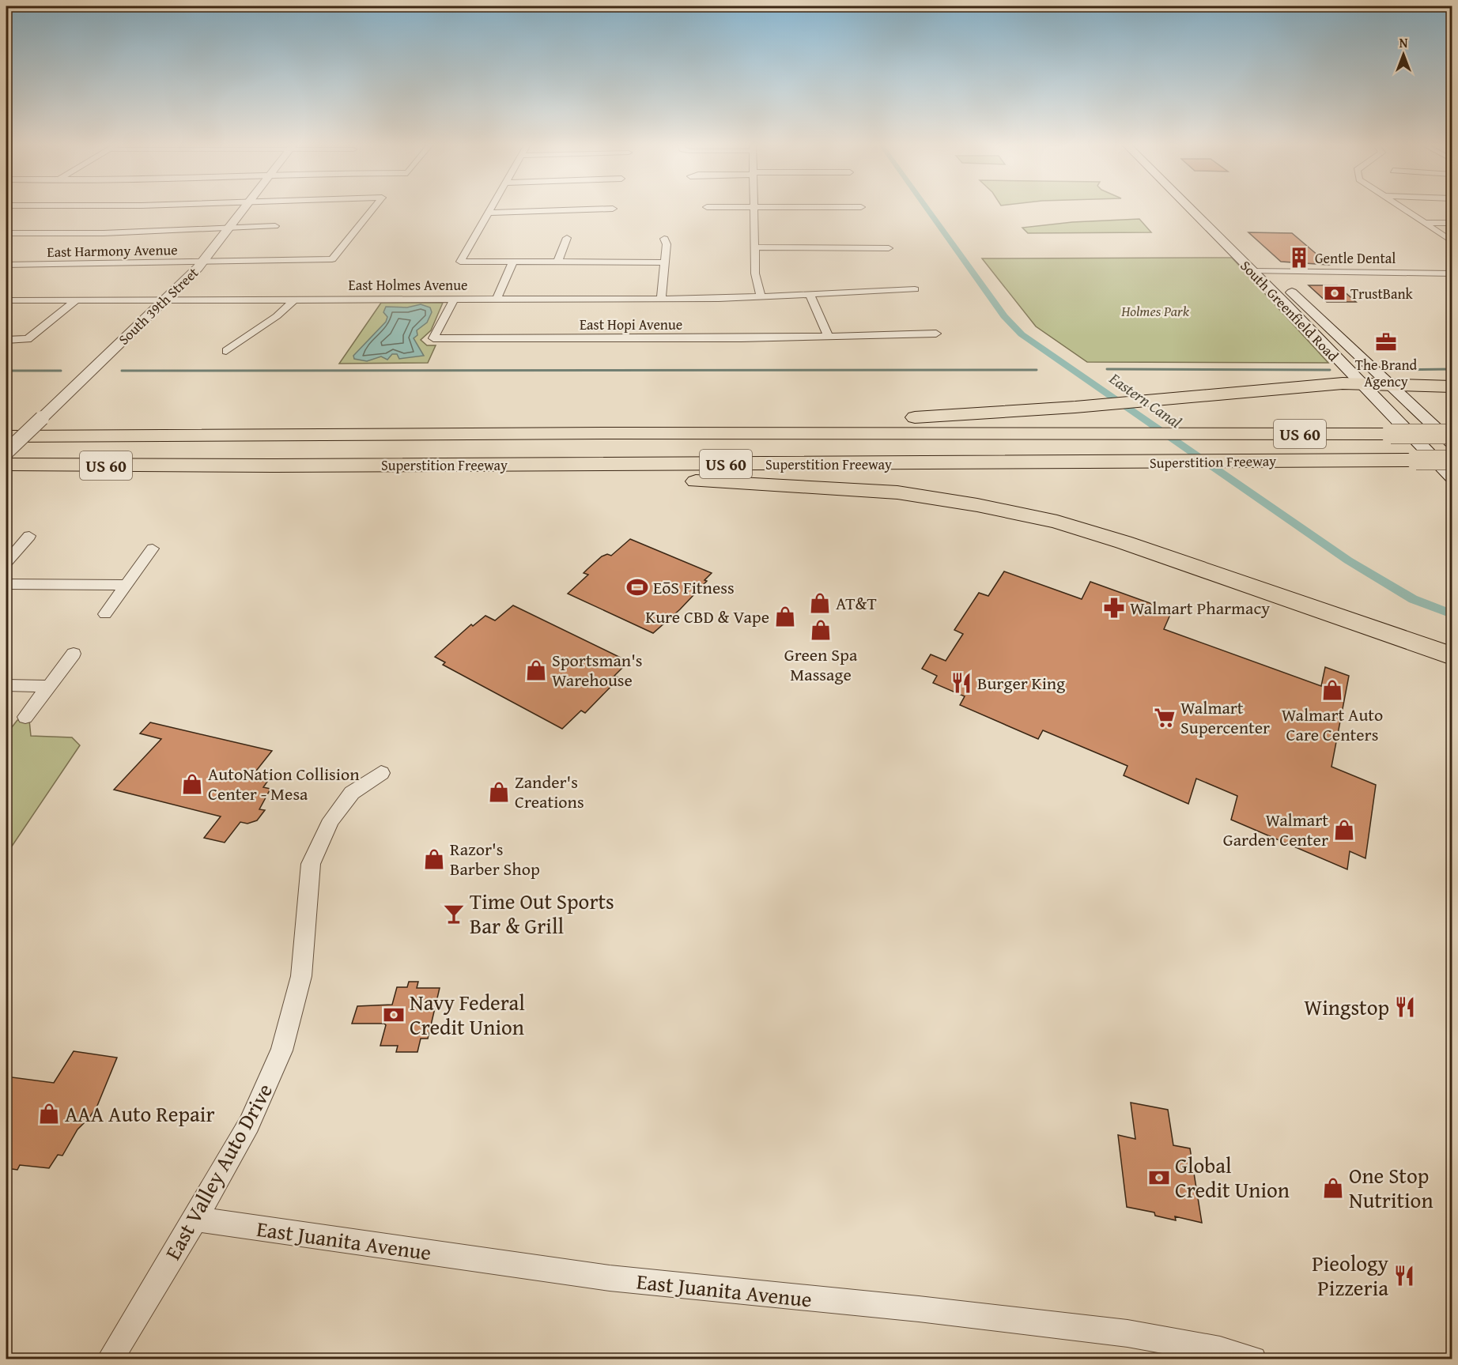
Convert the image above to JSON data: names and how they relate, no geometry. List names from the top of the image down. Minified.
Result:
{"streets":{"highway":["US 60","Superstition Freeway"],"main road":["South Greenfield Road"],"street":["East Harmony Avenue","East Holmes Avenue","South 39th Street","East Hopi Avenue","East Valley Auto Drive","East Juanita Avenue"]},"crossings":[["East Harmony Avenue","South 39th Street"],["East Holmes Avenue","South 39th Street"],["East Holmes Avenue","East Hopi Avenue"],["South 39th Street","Superstition Freeway"],["US 60","Superstition Freeway"],["East Valley Auto Drive","East Juanita Avenue"]],"water":["Eastern Canal"],"parks":["Holmes Park"],"places":{"building":["Gentle Dental"],"bank":["TrustBank","Navy Federal Credit Union","Global Credit Union"],"office":["The Brand Agency"],"sports":["EōS Fitness"],"shop":["AT&T","Kure CBD & Vape","Green Spa Massage","Sportsman's Warehouse","Walmart Auto Care Centers","AutoNation Collision Center - Mesa","Zander's Creations","Walmart Garden Center","Razor's Barber Shop","AAA Auto Repair","One Stop Nutrition"],"pharmacy":["Walmart Pharmacy"],"restaurant":["Burger King","Wingstop","Pieology Pizzeria"],"supermarket":["Walmart Supercenter"],"bar":["Time Out Sports Bar & Grill"]},"north":"top"}
